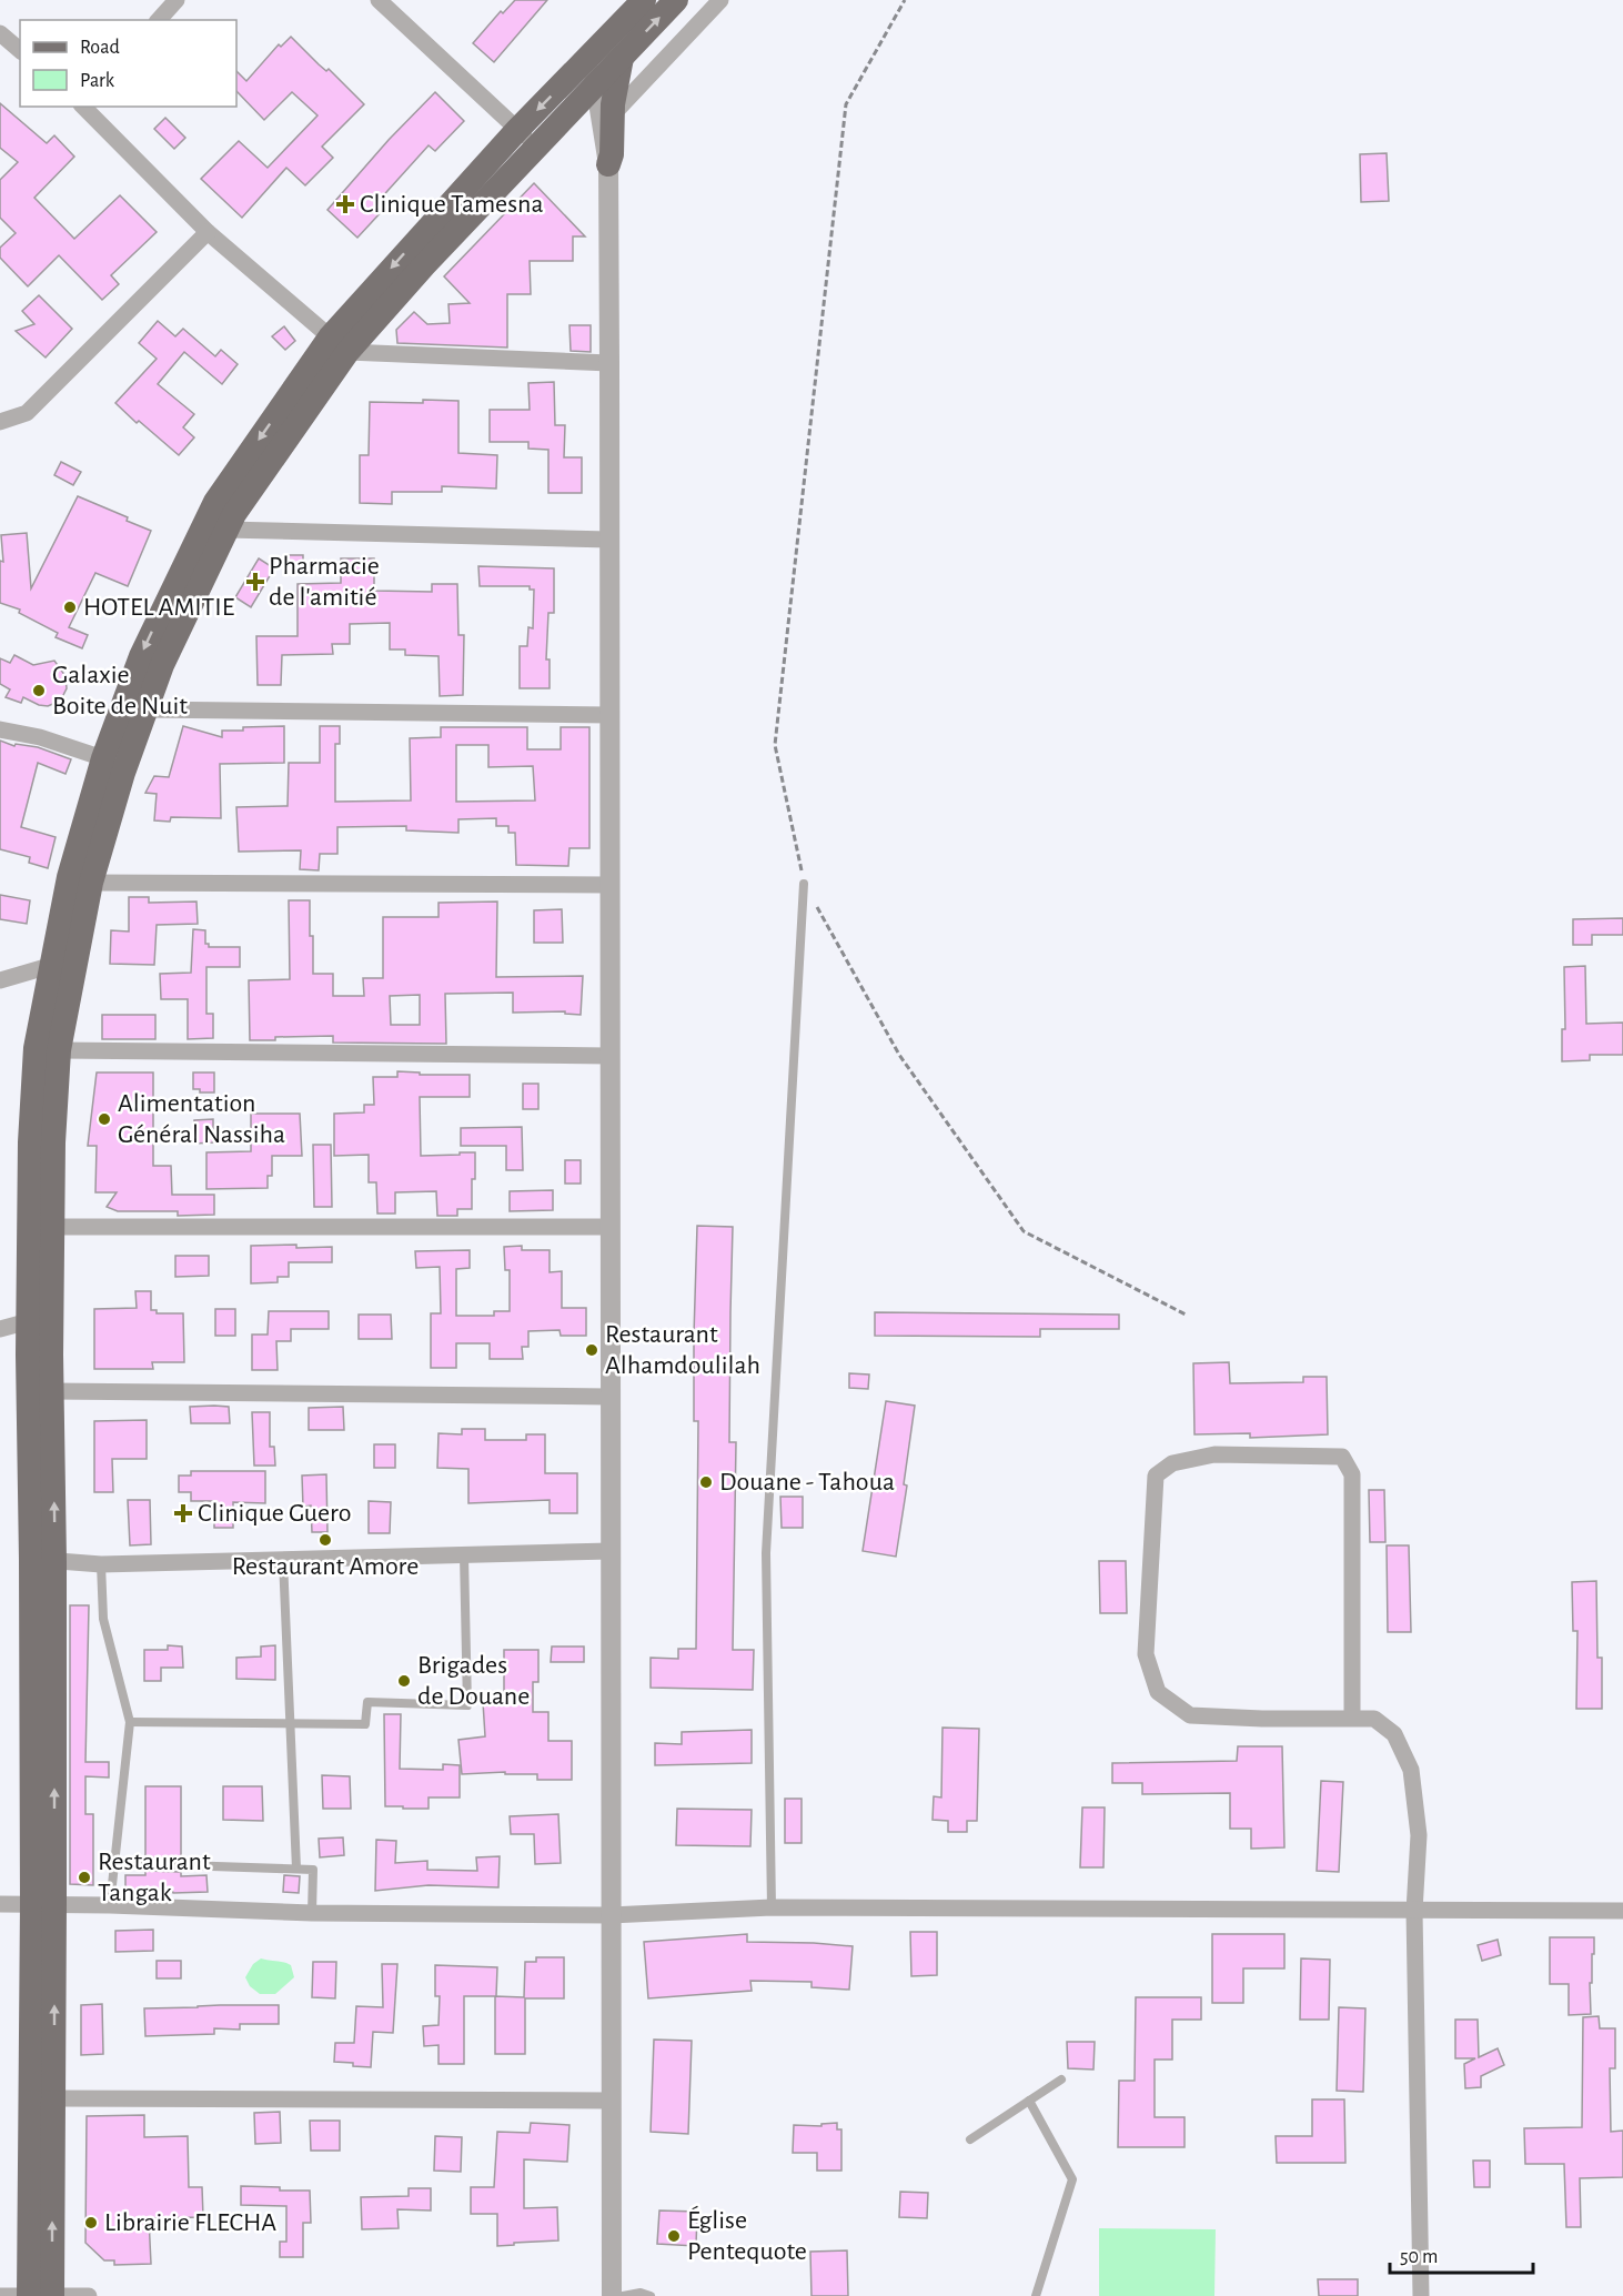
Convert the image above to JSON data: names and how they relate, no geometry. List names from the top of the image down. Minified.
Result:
{"places":{"health":["Clinique Tamesna","Pharmacie de l'amitié","Clinique Guero"],"other":["HOTEL AMITIE","Galaxie Boite de Nuit","Alimentation Général Nassiha","Restaurant Alhamdoulilah","Douane - Tahoua","Restaurant Amore","Brigades de Douane","Restaurant Tangak","Librairie FLECHA","Église Pentequote"]},"legend":["Road","Park"],"scale_bar":"50 m"}
